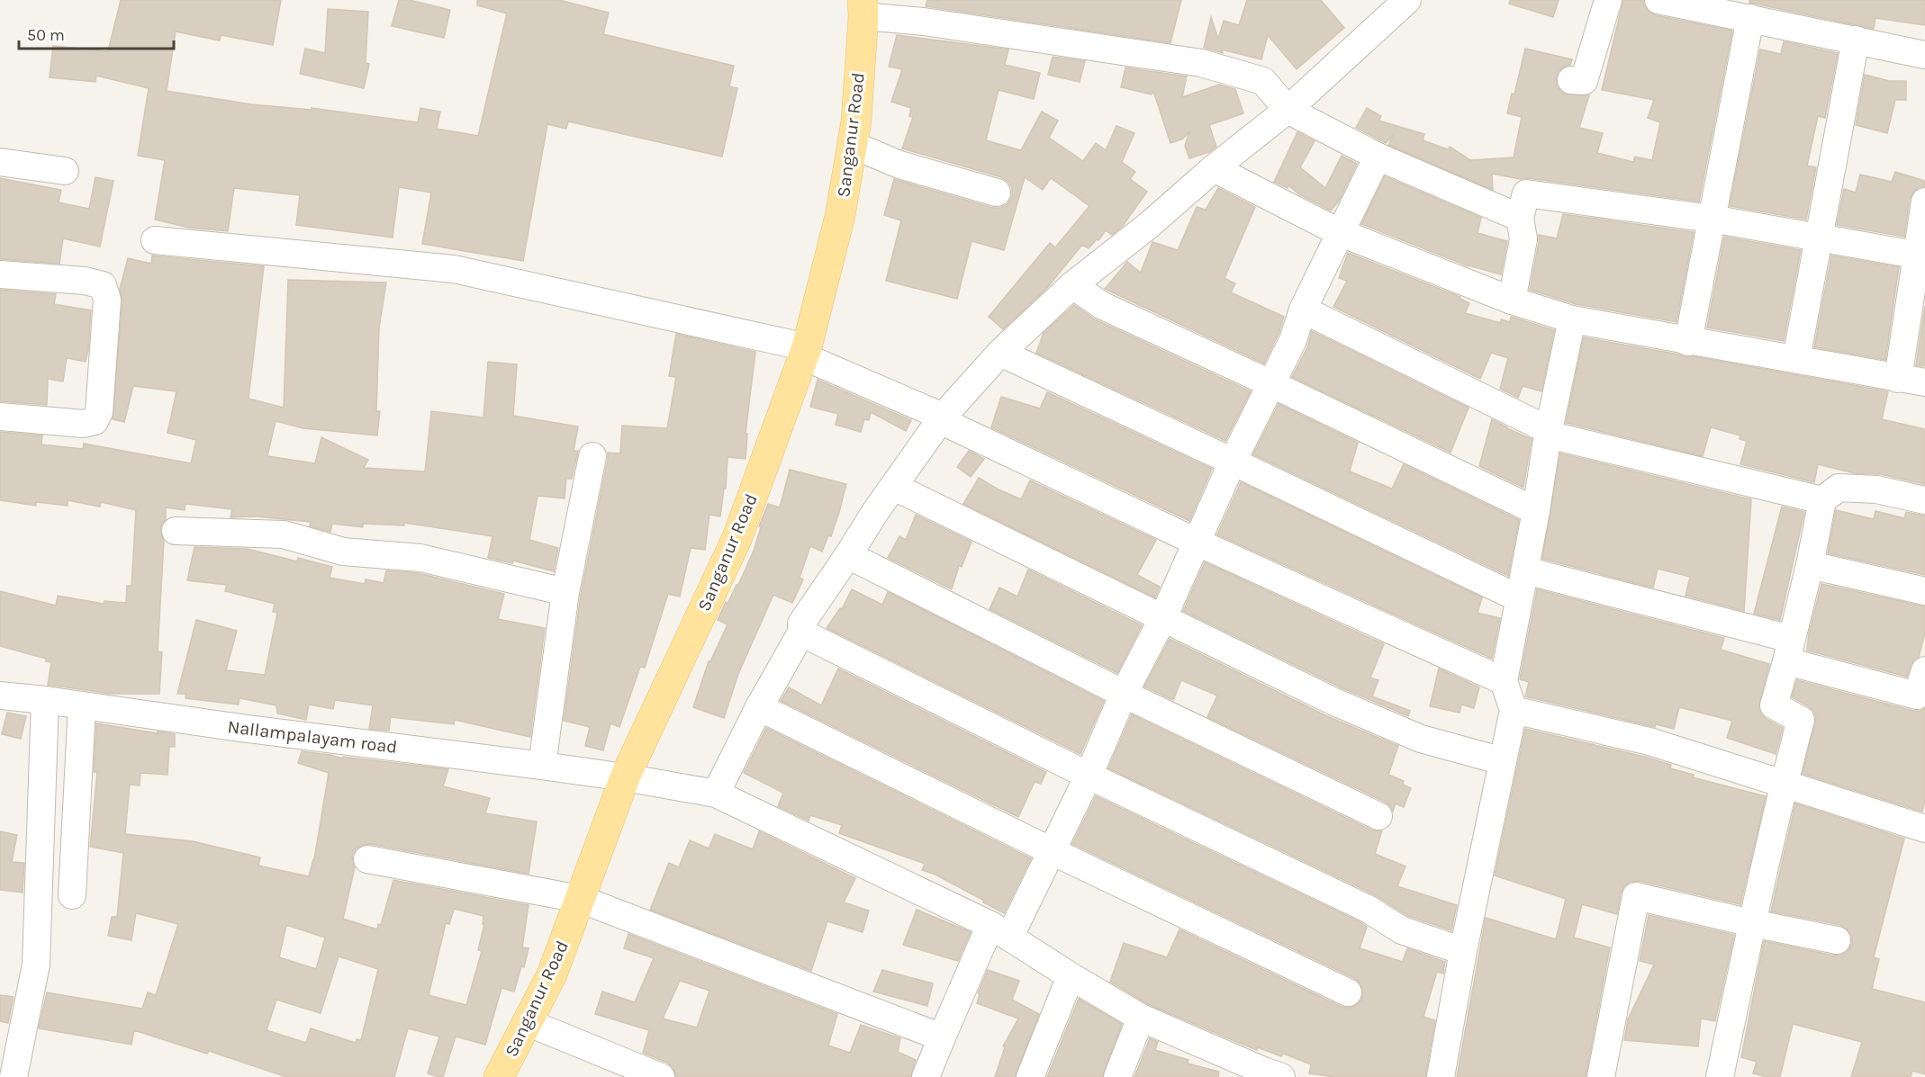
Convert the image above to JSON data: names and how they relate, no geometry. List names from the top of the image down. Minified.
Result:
{"streets":{"main road":["Sanganur Road"],"street":["Nallampalayam road"]},"crossings":[["Sanganur Road","Nallampalayam road"]],"scale_bar":"50 m"}
